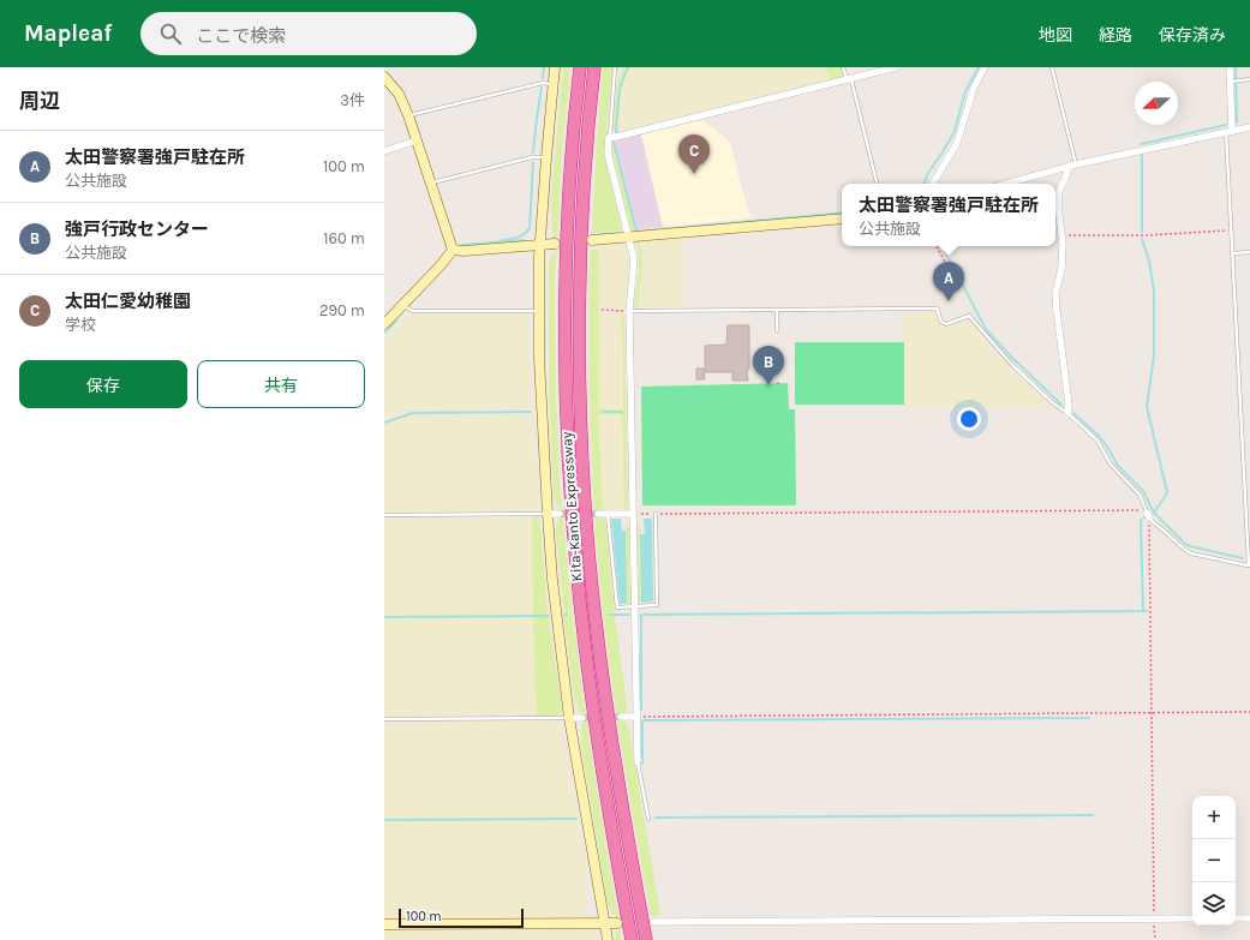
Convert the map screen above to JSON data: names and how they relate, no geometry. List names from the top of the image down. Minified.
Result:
{"streets":{"highway":["Kita-Kanto Expressway"]},"scale_bar":"100 m","north":"left","page":{"header":"Mapleaf","search":"ここで検索","nav":["地図","経路","保存済み"],"heading":["周辺","3件"],"list":[{"mark":"A","name":"太田警察署強戸駐在所","note":"公共施設","value":"100 m"},{"mark":"B","name":"強戸行政センター","note":"公共施設","value":"160 m"},{"mark":"C","name":"太田仁愛幼稚園","note":"学校","value":"290 m"}],"pins":["C","A","B"],"popup":["太田警察署強戸駐在所","公共施設"],"buttons":["保存","共有"],"map_buttons":["+","−"],"scale":"100 m"}}
